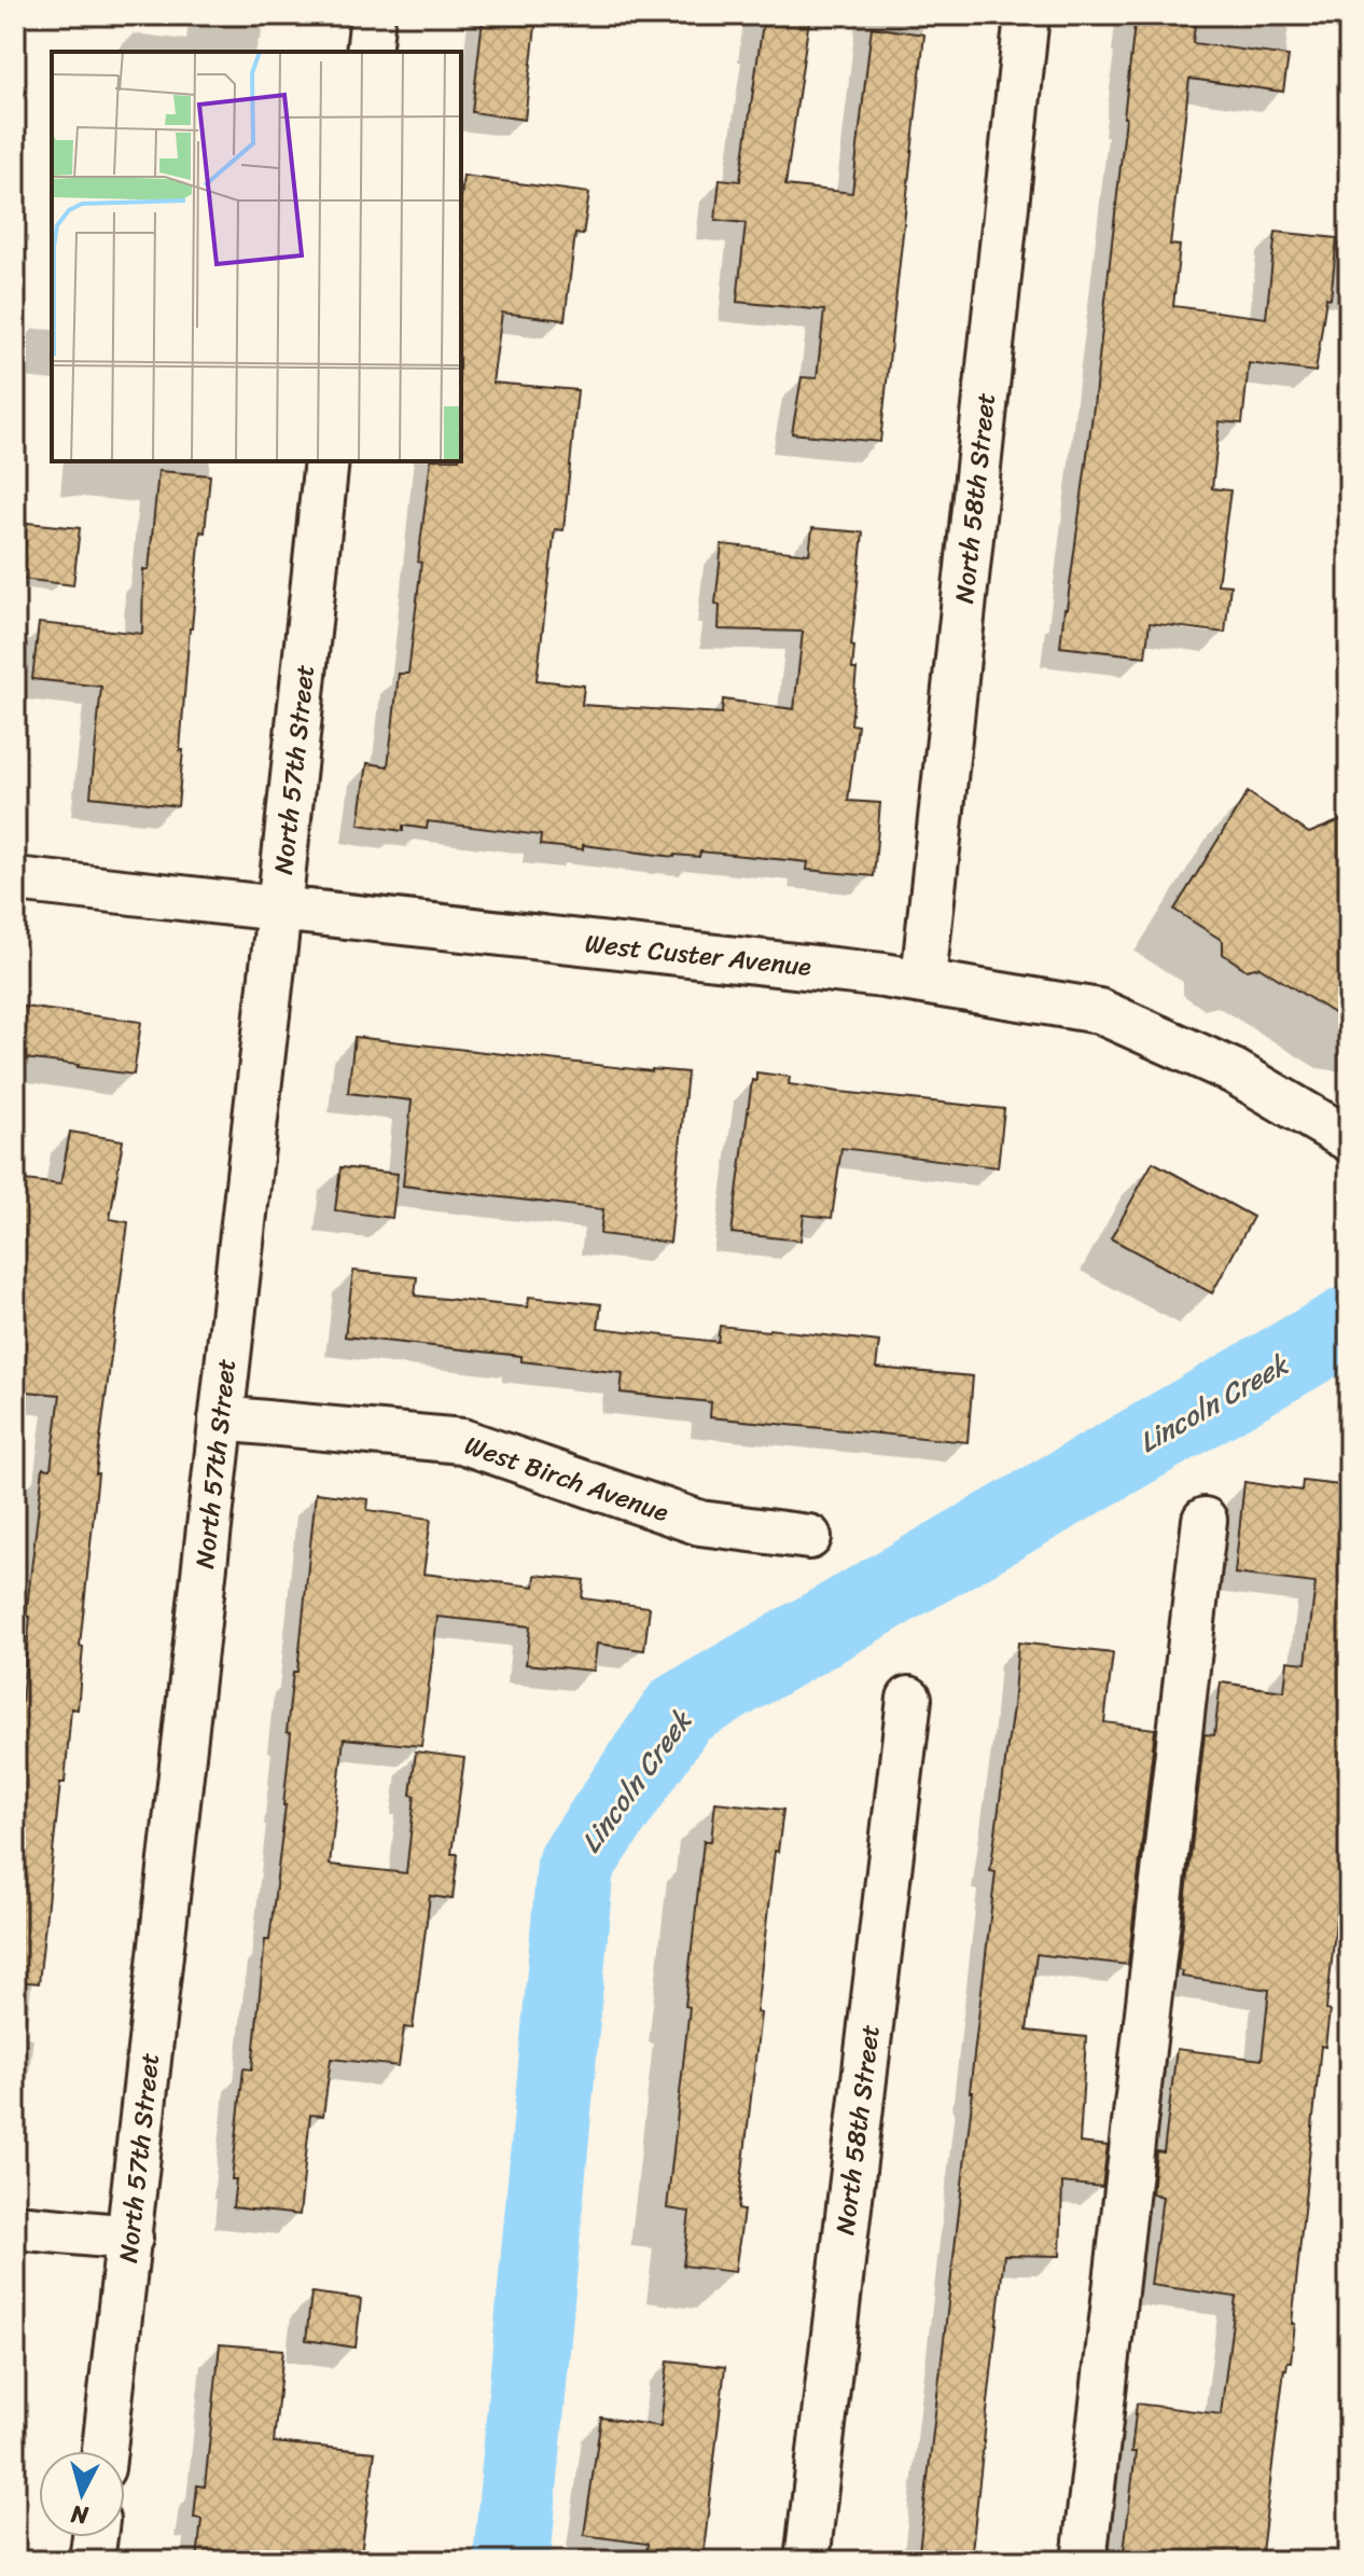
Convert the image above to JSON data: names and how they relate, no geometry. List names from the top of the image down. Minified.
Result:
{"streets":{"street":["North 58th Street","North 57th Street","West Custer Avenue","West Birch Avenue"]},"crossings":[["North 58th Street","West Custer Avenue"],["North 57th Street","West Custer Avenue"],["North 57th Street","West Birch Avenue"]],"water":["Lincoln Creek"],"north":"bottom"}
